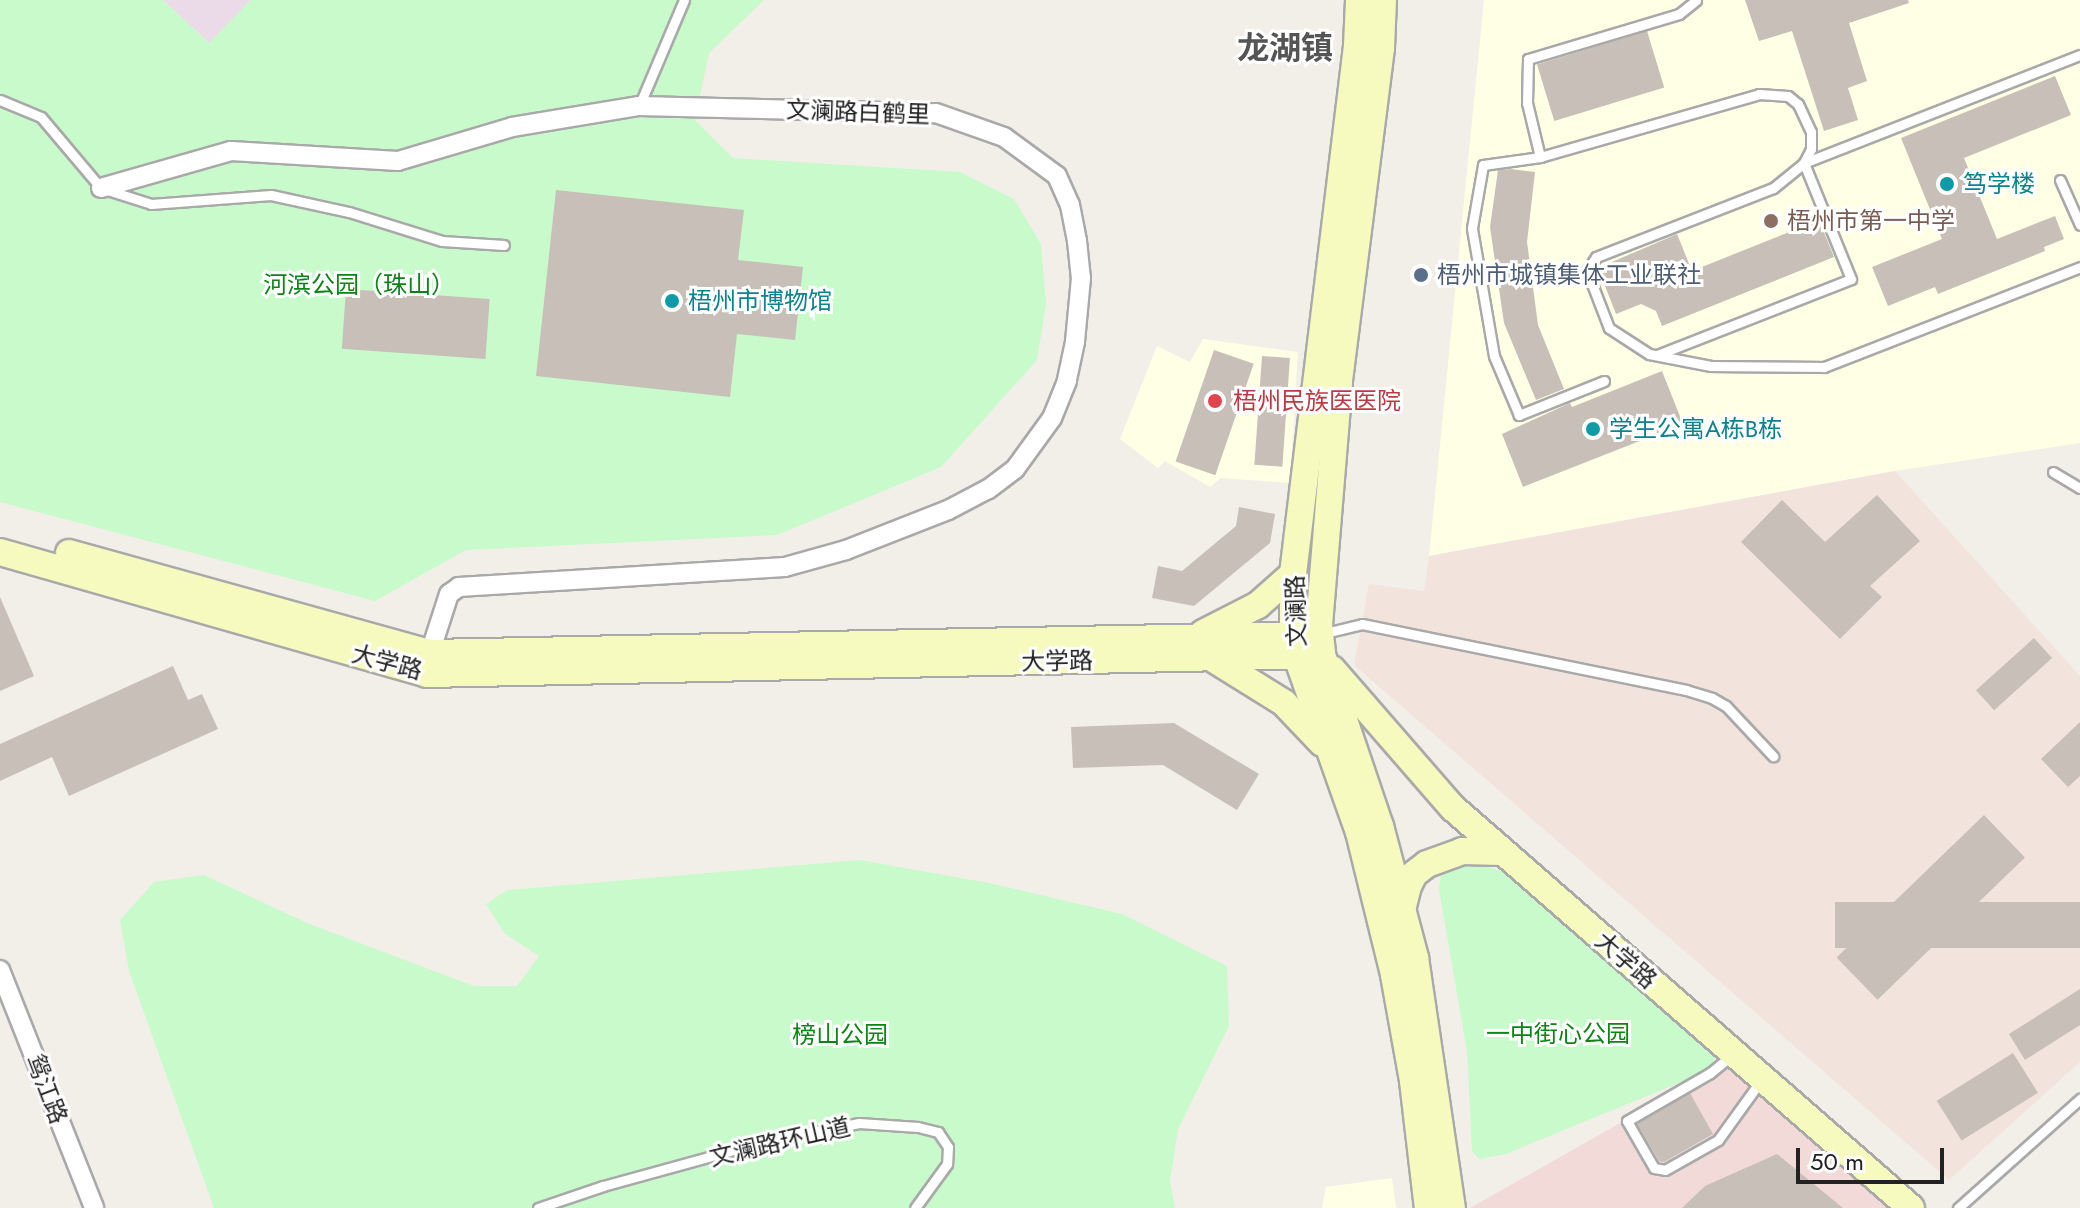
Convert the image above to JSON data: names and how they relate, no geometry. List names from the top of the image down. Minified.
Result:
{"streets":{"main road":["文澜路","大学路"],"street":["文澜路白鹤里","鸳江路"],"lane":["文澜路环山道"]},"crossings":[["文澜路白鹤里","大学路"],["文澜路","大学路"]],"districts":["龙湖镇"],"parks":["河滨公园（珠山）","一中街心公园","榜山公园"],"places":["笃学楼","梧州市第一中学","梧州市城镇集体工业联社","梧州市博物馆","梧州民族医医院","学生公寓A栋B栋"],"scale_bar":"50 m"}
